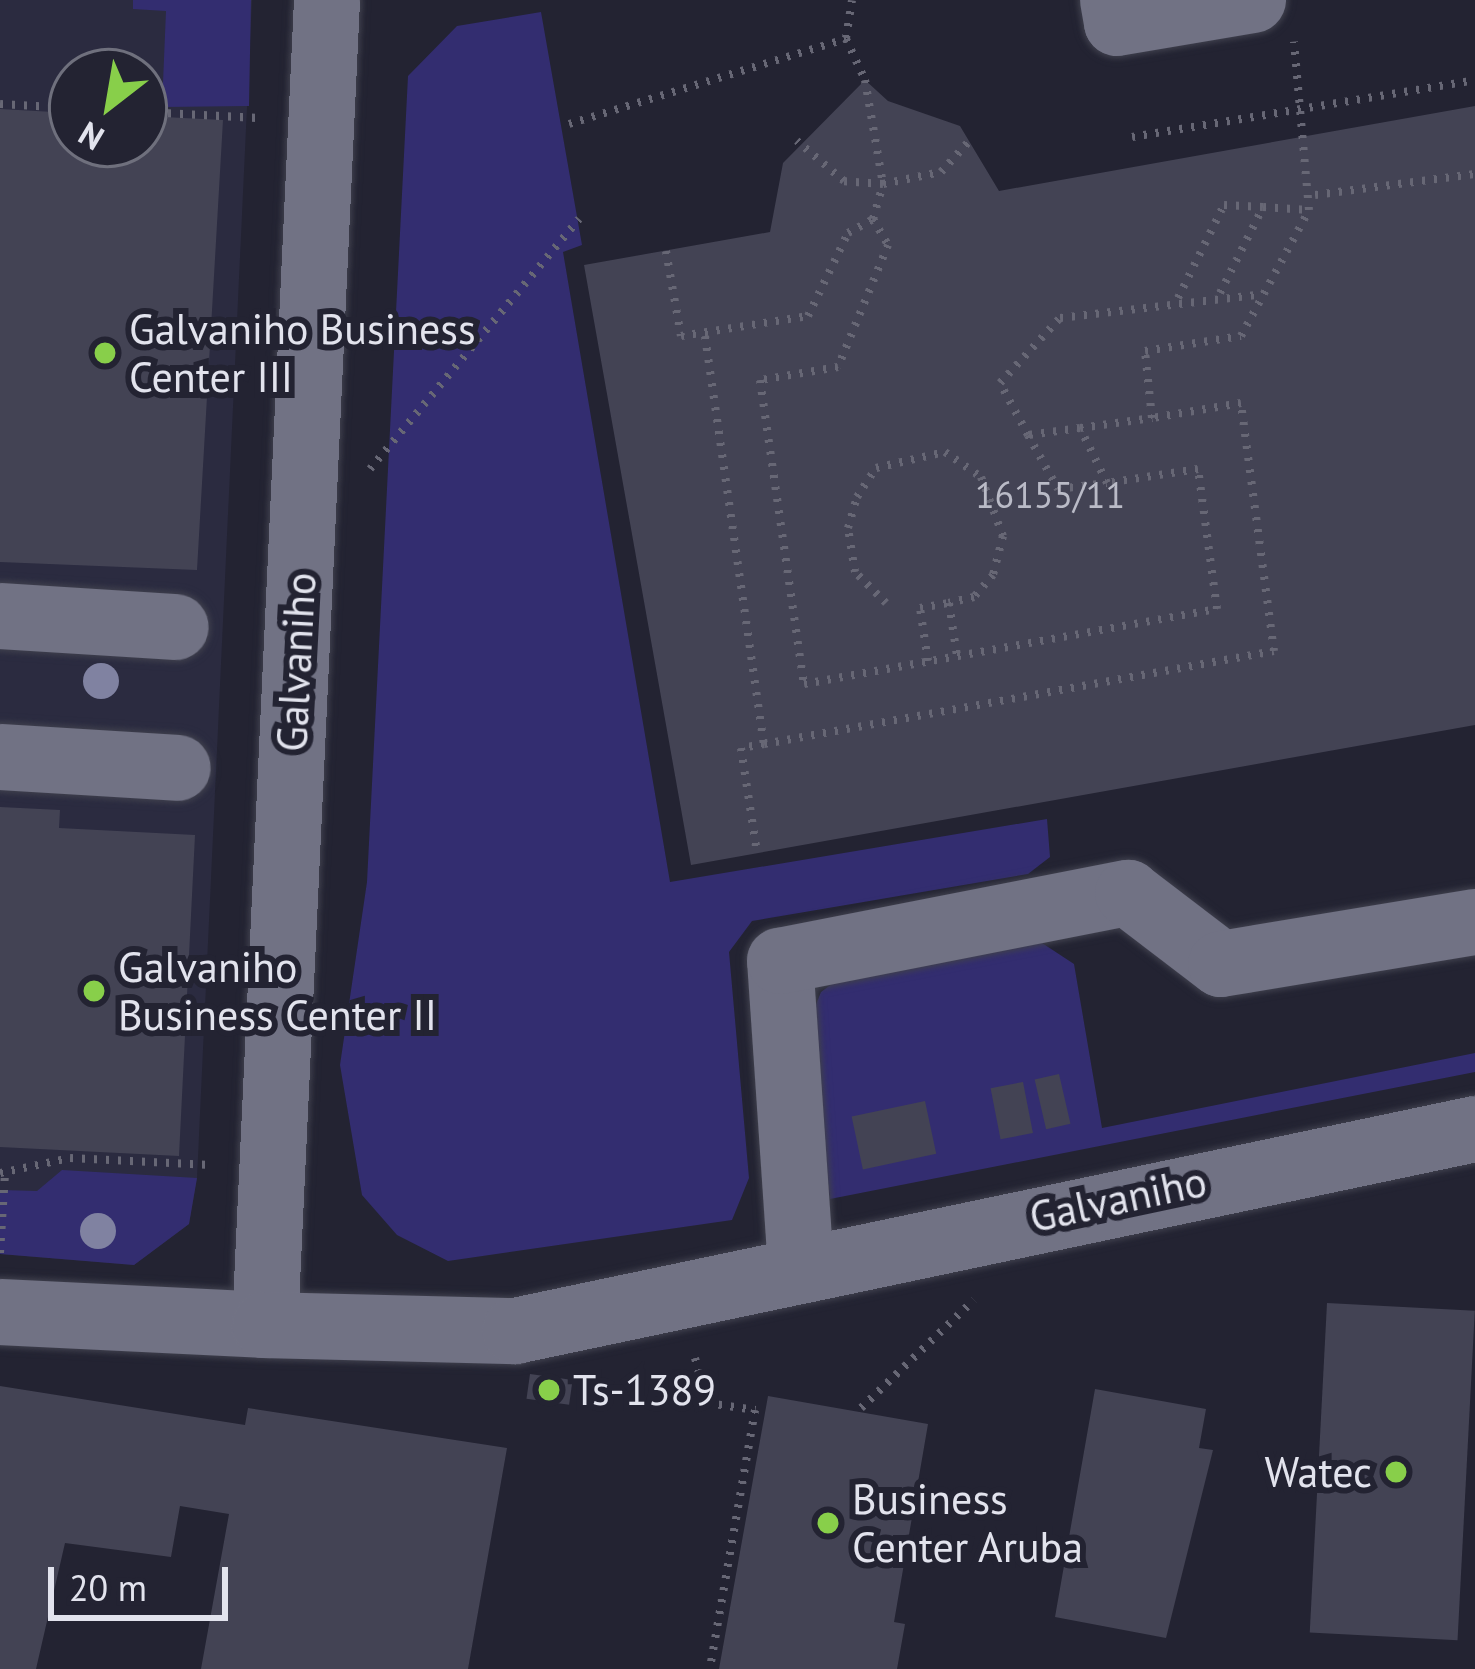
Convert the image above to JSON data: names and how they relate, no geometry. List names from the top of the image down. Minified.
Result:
{"streets":{"lane":["Galvaniho"]},"places":["Galvaniho Business Center III","Galvaniho Business Center II","Ts-1389","Watec","Business Center Aruba"],"house_numbers":["16155/11"],"scale_bar":"20 m","north":"bottom left"}
